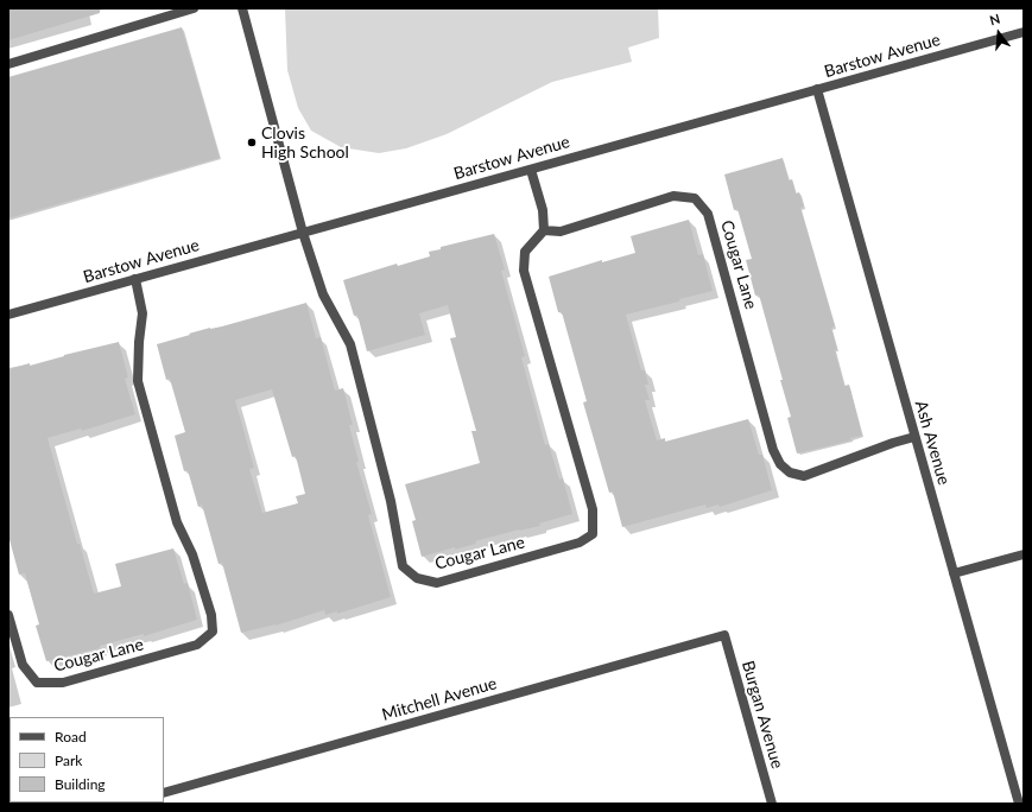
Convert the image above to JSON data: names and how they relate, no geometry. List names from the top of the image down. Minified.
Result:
{"streets":{"street":["Barstow Avenue","Cougar Lane","Ash Avenue","Mitchell Avenue","Burgan Avenue"]},"crossings":[["Barstow Avenue","Cougar Lane"],["Barstow Avenue","Ash Avenue"],["Cougar Lane","Ash Avenue"],["Mitchell Avenue","Burgan Avenue"]],"places":["Clovis High School"],"legend":["Road","Park","Building"],"north":"top"}
